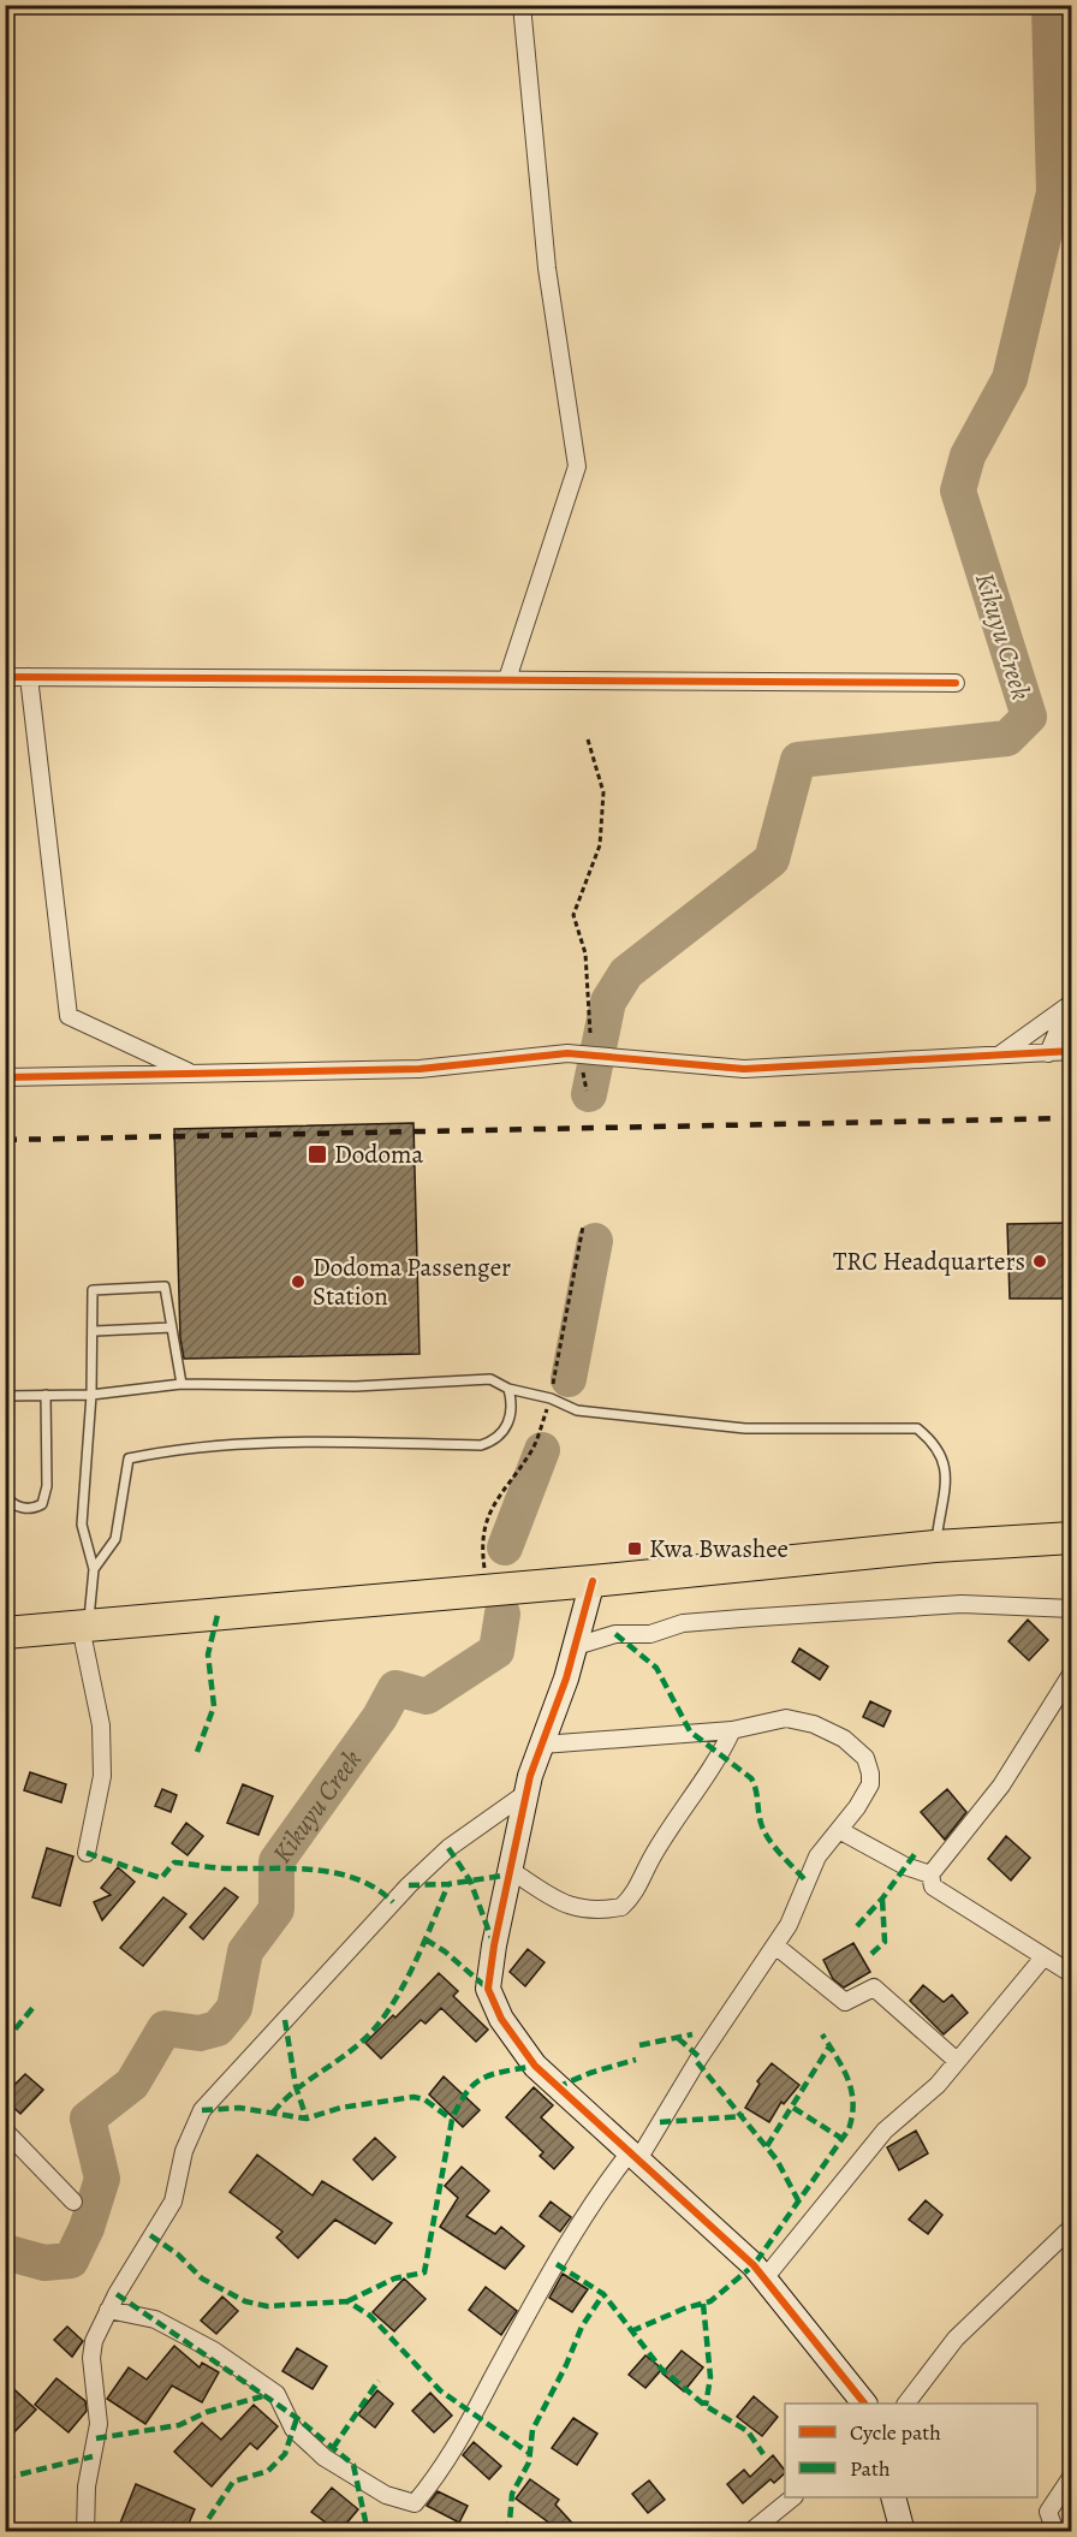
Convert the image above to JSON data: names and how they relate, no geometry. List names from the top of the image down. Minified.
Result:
{"water":["Kikuyu Creek"],"places":{"transit":["Dodoma","Kwa Bwashee"],"other":["TRC Headquarters","Dodoma Passenger Station"]},"legend":["Cycle path","Path"]}
